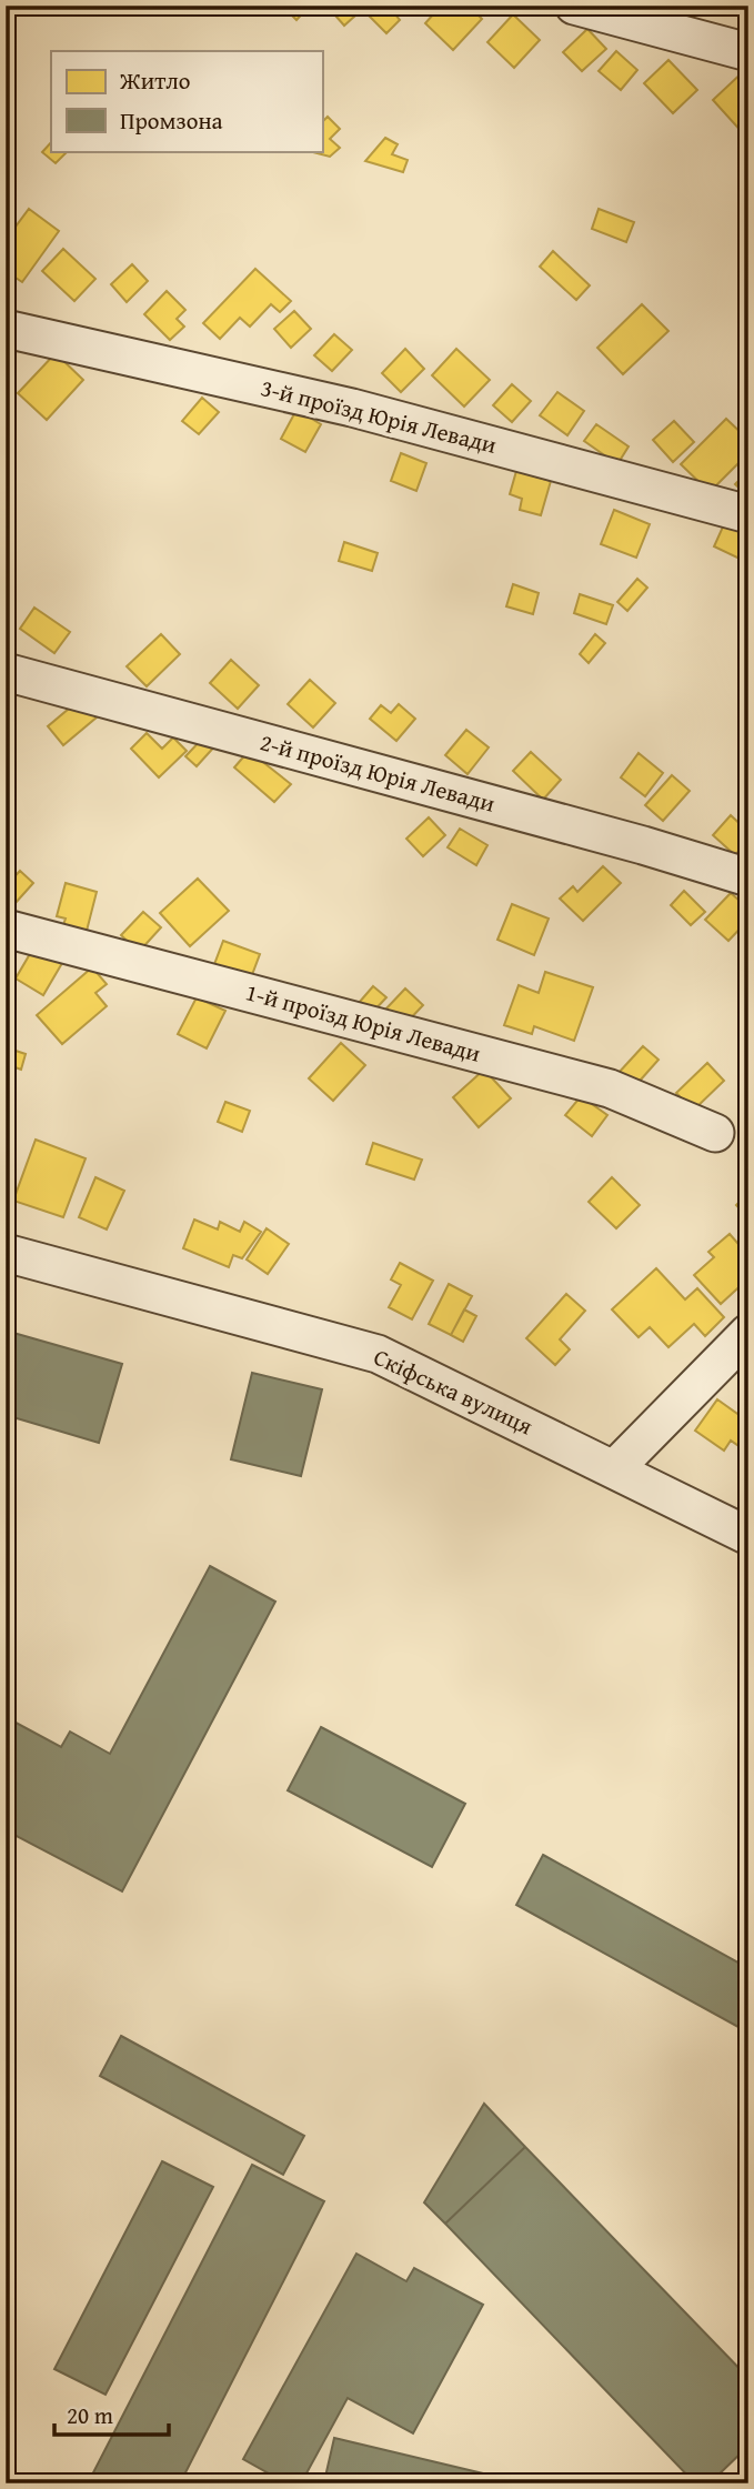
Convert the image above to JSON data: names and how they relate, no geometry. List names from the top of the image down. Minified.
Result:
{"streets":{"street":["3-й проїзд Юрія Левади","2-й проїзд Юрія Левади","1-й проїзд Юрія Левади","Скіфська вулиця"]},"legend":["Житло","Промзона"],"scale_bar":"20 m"}
